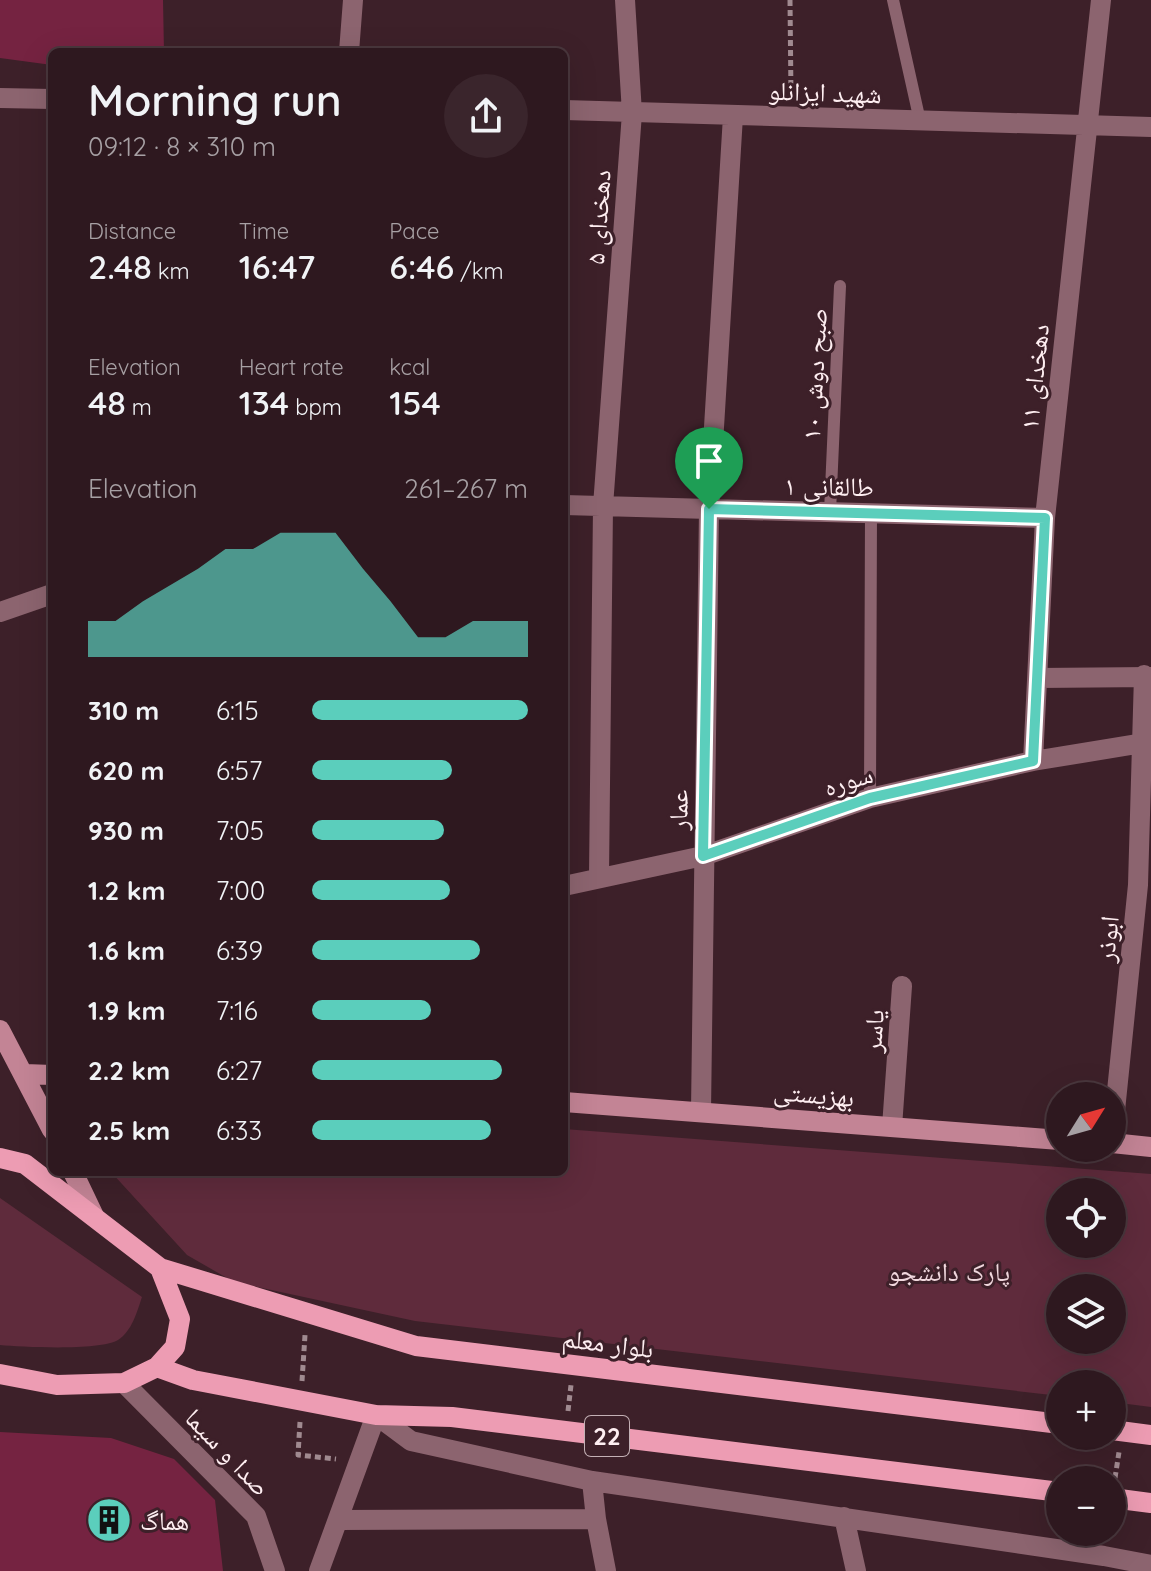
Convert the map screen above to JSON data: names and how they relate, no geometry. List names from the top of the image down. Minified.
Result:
{"streets":{"main road":["بلوار معلم","22"],"street":["شهید ایزانلو","دهخدای ۵","دهخدای ۱۱","طالقانی ۱","سوره","عمار","ابوذر","یاسر","بهزیستی","صدا و سیما"],"lane":["صبح دوش ۱۰"]},"crossings":[["شهید ایزانلو","دهخدای ۵"],["شهید ایزانلو","دهخدای ۱۱"],["شهید ایزانلو","عمار"],["دهخدای ۵","طالقانی ۱"],["دهخدای ۵","سوره"],["صبح دوش ۱۰","طالقانی ۱"],["دهخدای ۱۱","طالقانی ۱"],["دهخدای ۱۱","سوره"],["طالقانی ۱","عمار"],["سوره","عمار"],["سوره","ابوذر"],["عمار","بهزیستی"],["یاسر","بهزیستی"]],"parks":["پارک دانشجو"],"places":{"building":["هماگ"]},"north":"top right","page":{"heading":["Morning run","09:12 · 8 × 310 m"],"stats":[["Distance","2.48 km"],["Time","16:47"],["Pace","6:46 /km"],["Elevation","48 m"],["Heart rate","134 bpm"],["kcal","154"]],"chart":["Elevation","261–267 m"],"list":[{"name":"310 m","note":"6:15"},{"name":"620 m","note":"6:57"},{"name":"930 m","note":"7:05"},{"name":"1.2 km","note":"7:00"},{"name":"1.6 km","note":"6:39"},{"name":"1.9 km","note":"7:16"},{"name":"2.2 km","note":"6:27"},{"name":"2.5 km","note":"6:33"}],"map_buttons":["+","−"]}}
